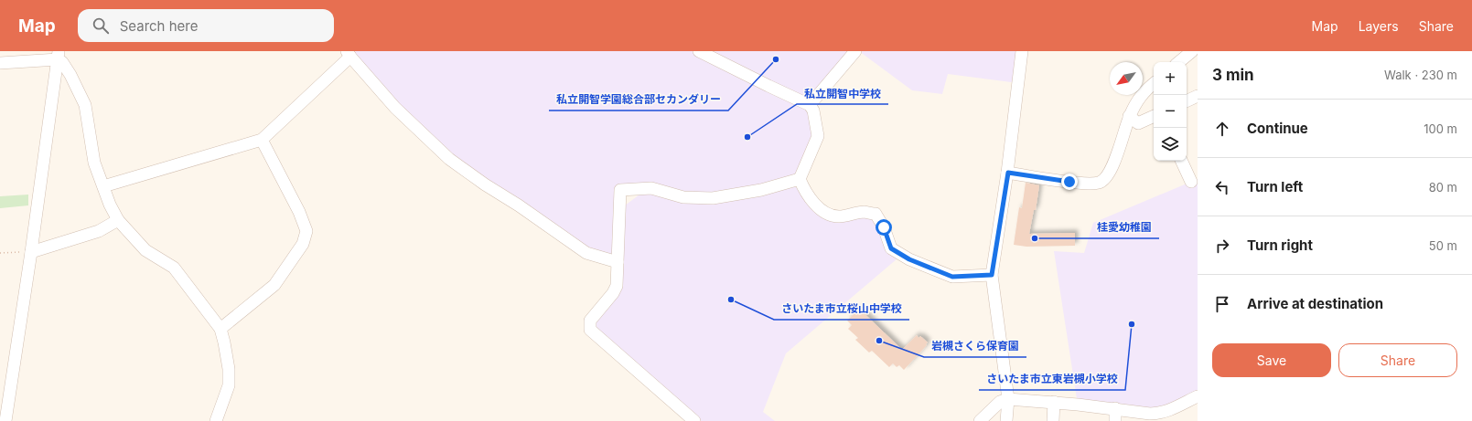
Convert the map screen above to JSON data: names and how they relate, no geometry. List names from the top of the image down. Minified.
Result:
{"places":["私立開智学園総合部セカンダリー","私立開智中学校","桂愛幼稚園","さいたま市立桜山中学校","さいたま市立東岩槻小学校","岩槻さくら保育園"],"north":"bottom left","page":{"header":"Map","search":"Search here","nav":["Map","Layers","Share"],"heading":["3 min","Walk · 230 m"],"map_buttons":["+","−"],"list":[["Continue","100 m"],["Turn left","80 m"],["Turn right","50 m"],"Arrive at destination"],"buttons":["Save","Share"]}}
